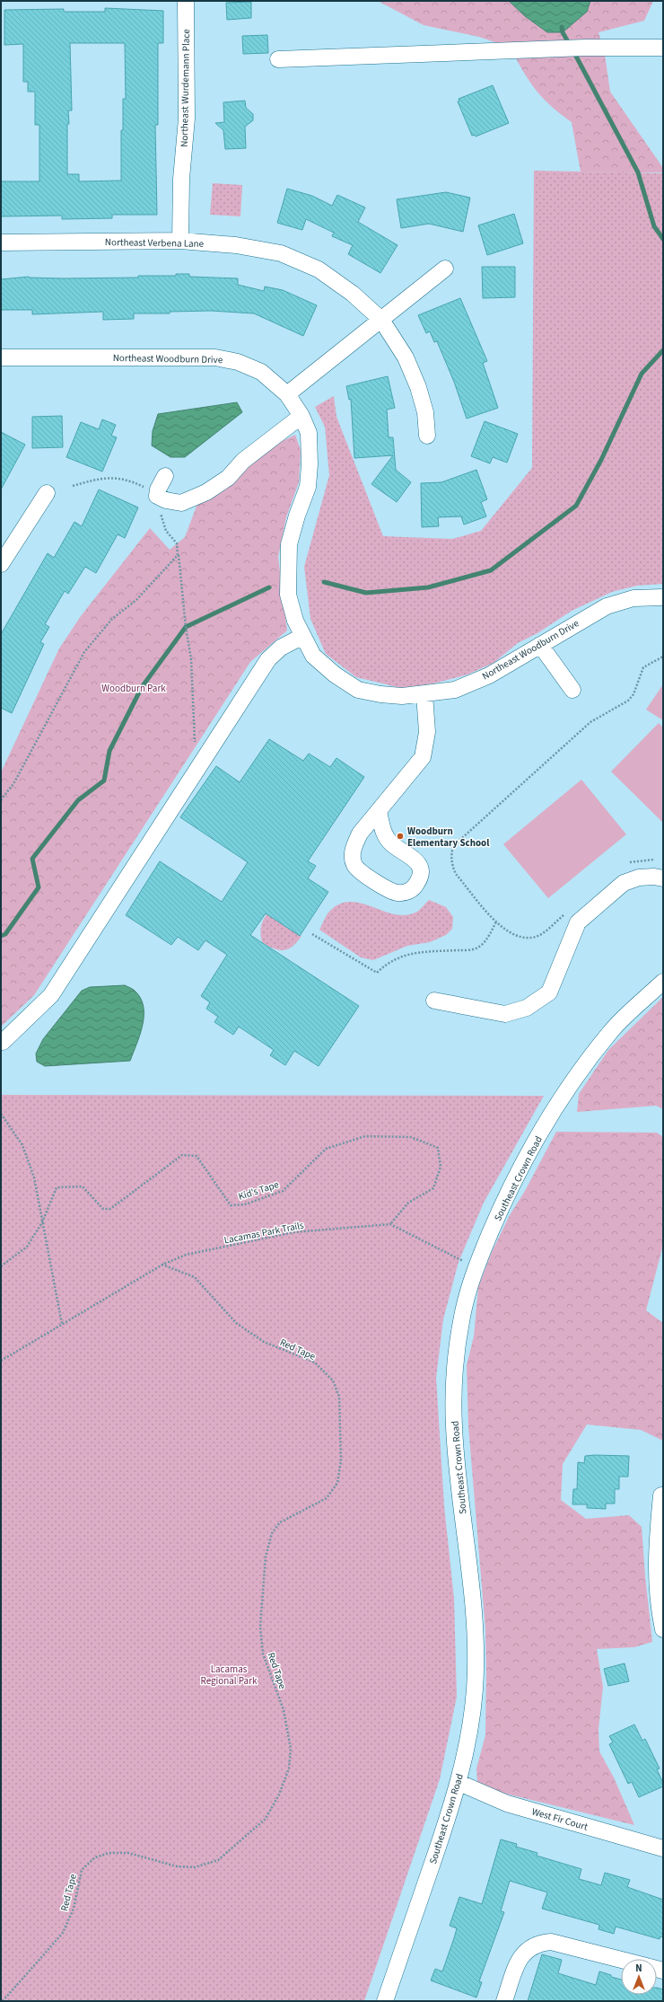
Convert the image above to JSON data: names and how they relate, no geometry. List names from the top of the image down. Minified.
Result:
{"streets":{"street":["Northeast Wurdemann Place","Northeast Verbena Lane","Northeast Woodburn Drive","Southeast Crown Road","West Fir Court"],"path":["Kid's Tape","Lacamas Park Trails","Red Tape"]},"crossings":[["Northeast Wurdemann Place","Northeast Verbena Lane"],["Southeast Crown Road","West Fir Court"],["Kid's Tape","Lacamas Park Trails"],["Lacamas Park Trails","Red Tape"]],"parks":["Woodburn Park","Lacamas Regional Park"],"places":["Woodburn Elementary School"],"north":"top"}
